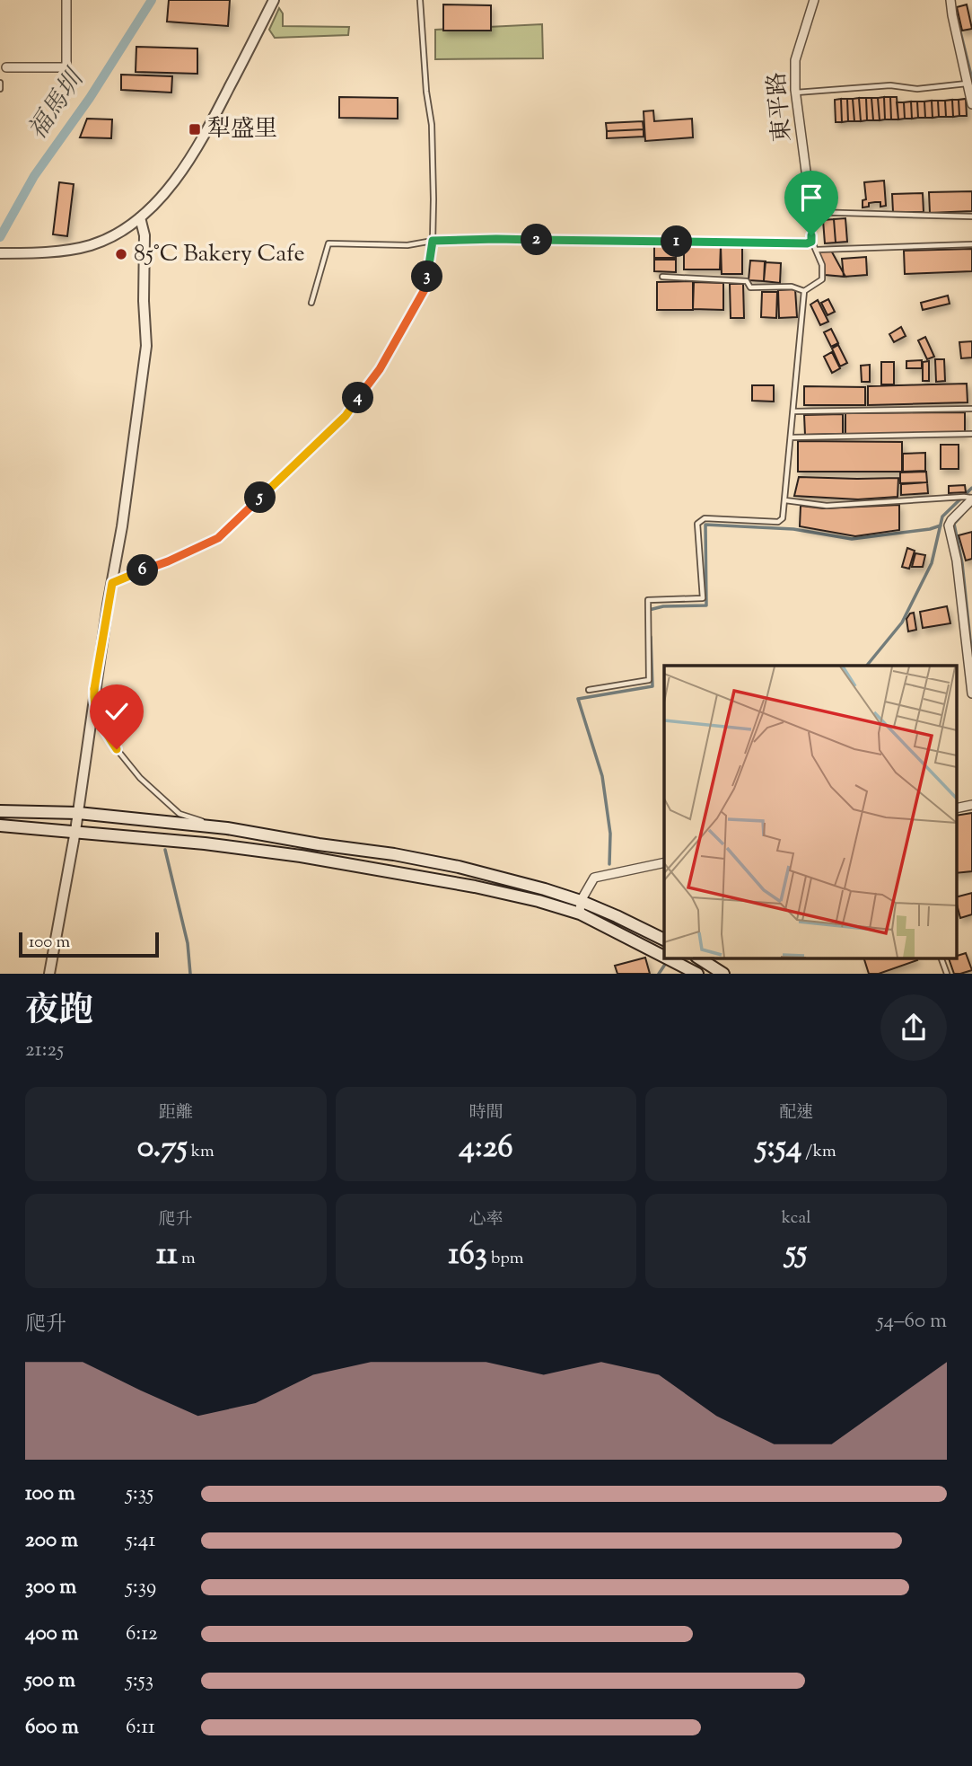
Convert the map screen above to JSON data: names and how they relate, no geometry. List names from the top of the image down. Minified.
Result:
{"streets":{"street":["東平路"]},"water":["福馬圳"],"places":{"transit":["犁盛里"],"other":["85°C Bakery Cafe"]},"scale_bar":"100 m","page":{"pins":["2","1","3","4","5","6"],"scale":"100 m","heading":["夜跑","21:25"],"stats":[["距離","0.75 km"],["時間","4:26"],["配速","5:54 /km"],["爬升","11 m"],["心率","163 bpm"],["kcal","55"]],"chart":["爬升","54–60 m"],"list":[{"name":"100 m","note":"5:35"},{"name":"200 m","note":"5:41"},{"name":"300 m","note":"5:39"},{"name":"400 m","note":"6:12"},{"name":"500 m","note":"5:53"},{"name":"600 m","note":"6:11"}]}}
